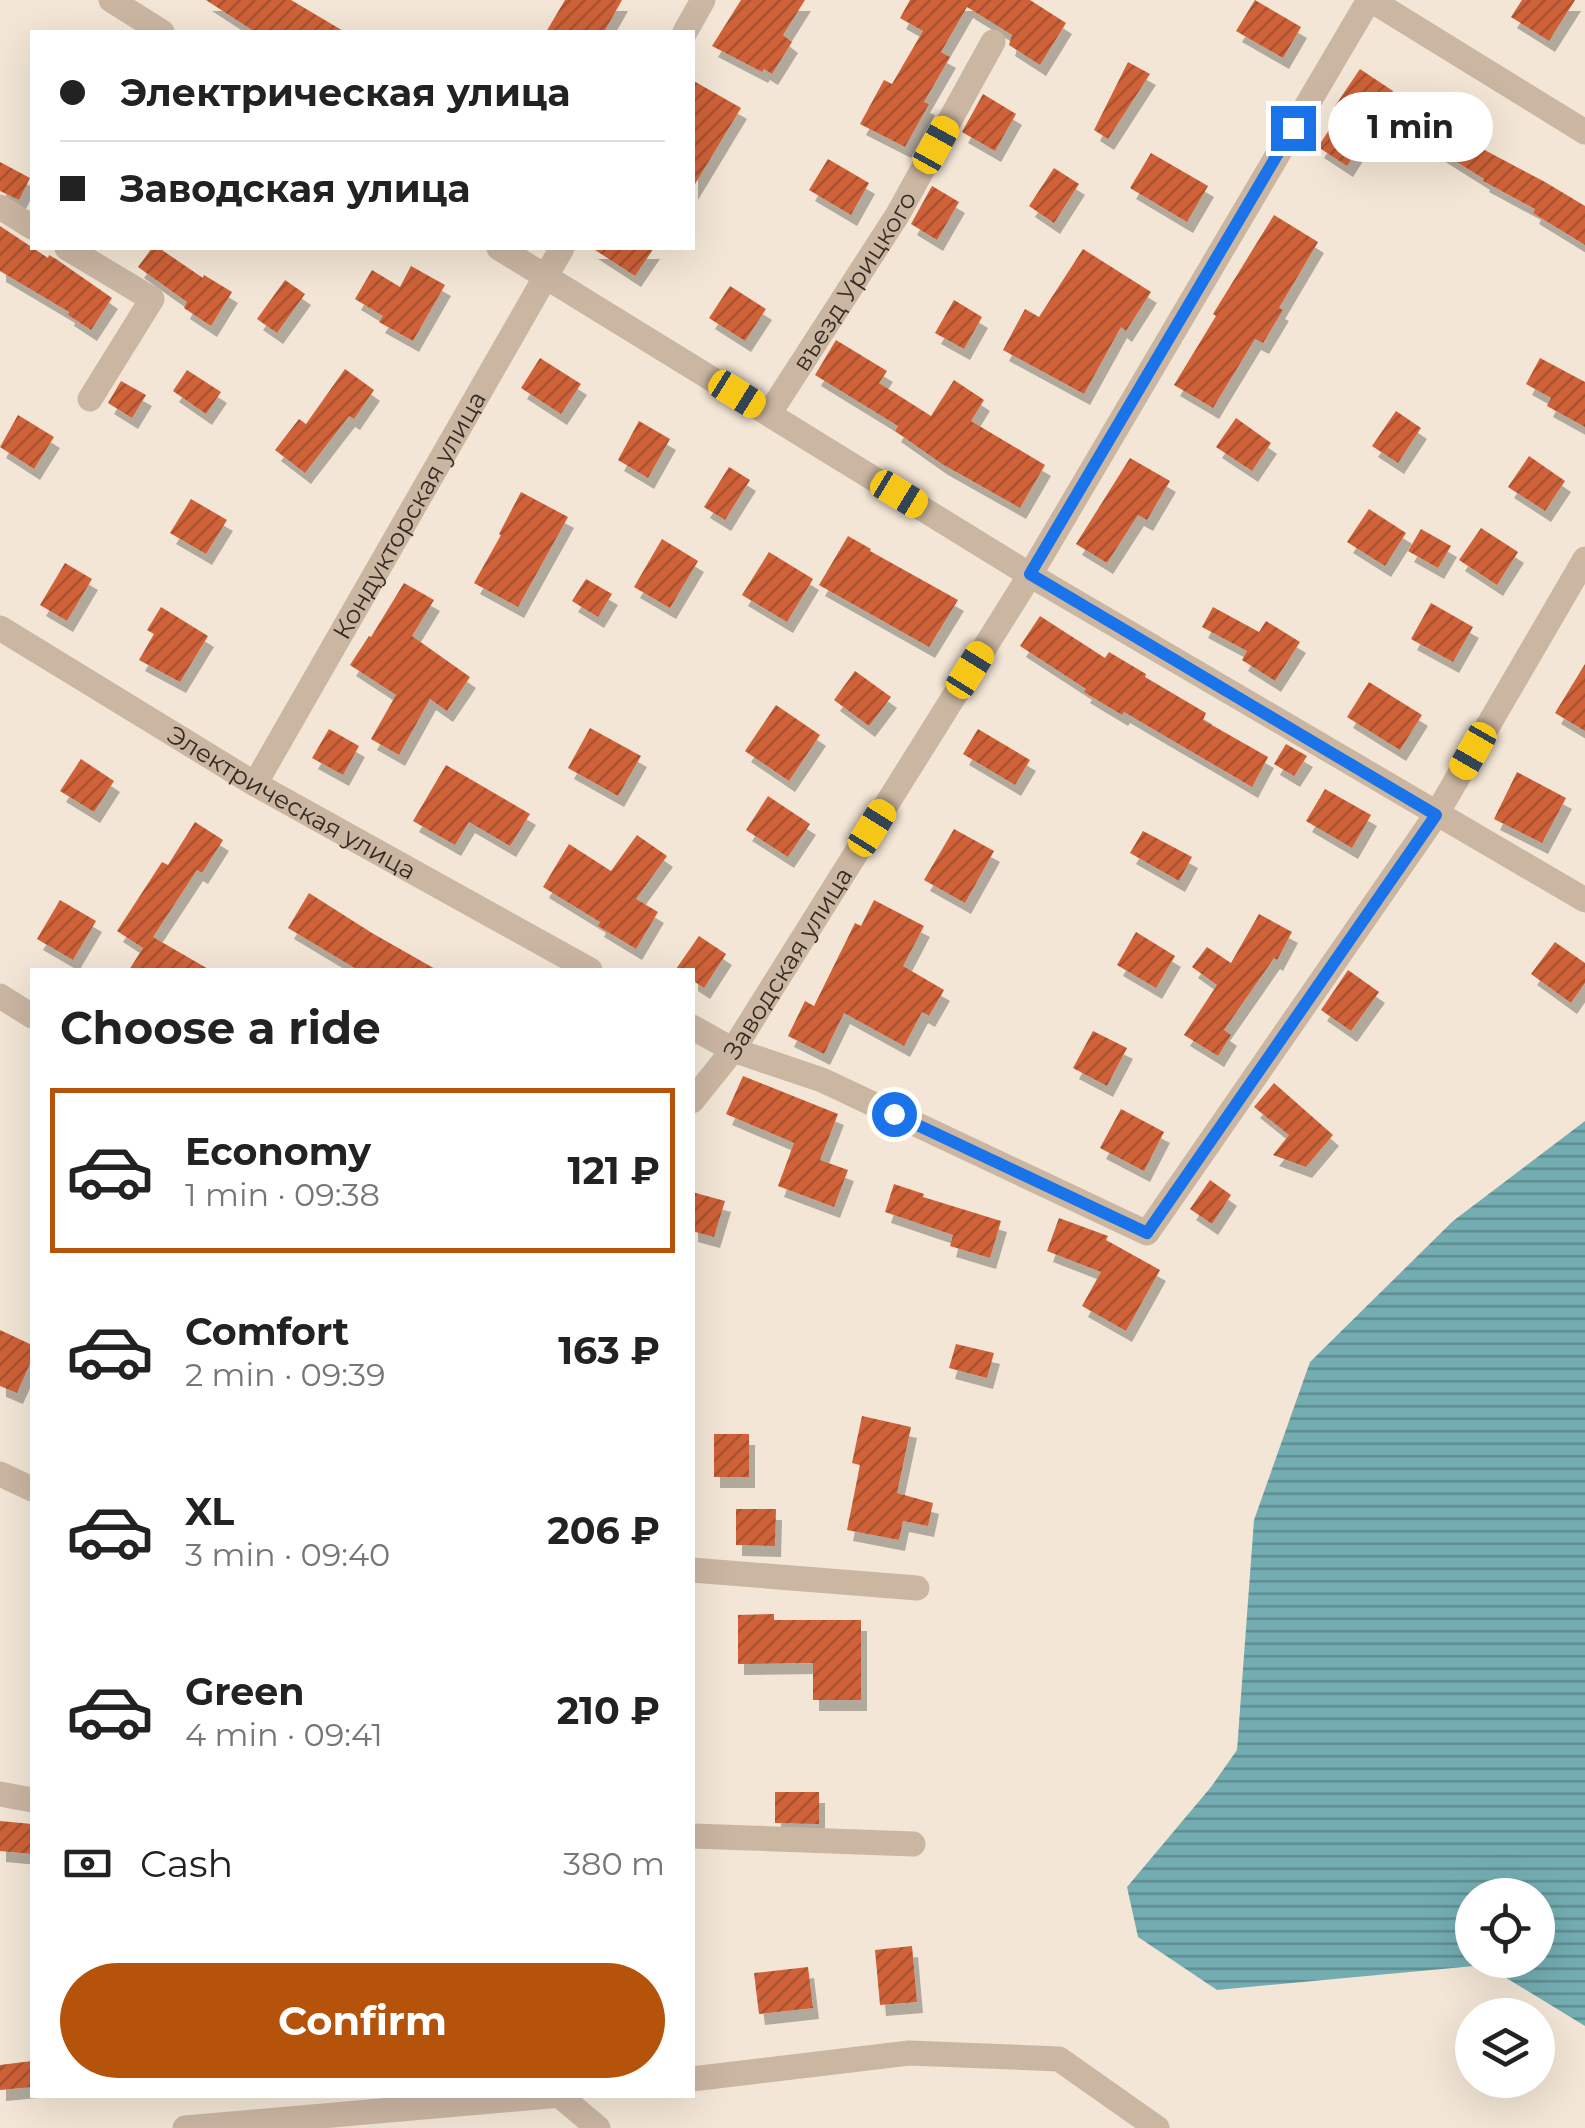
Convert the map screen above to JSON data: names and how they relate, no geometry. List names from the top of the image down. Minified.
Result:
{"streets":{"street":["въезд Урицкого","Кондукторская улица","Электрическая улица","Заводская улица"]},"crossings":[["Кондукторская улица","Электрическая улица"]],"page":{"banner":["Электрическая улица","Заводская улица"],"bubble":"1 min","heading":"Choose a ride","list":[{"name":"Economy","note":"1 min · 09:38","value":"121 ₽"},{"name":"Comfort","note":"2 min · 09:39","value":"163 ₽"},{"name":"XL","note":"3 min · 09:40","value":"206 ₽"},{"name":"Green","note":"4 min · 09:41","value":"210 ₽"}],"pay":["Cash","380 m"],"buttons":"Confirm"}}
